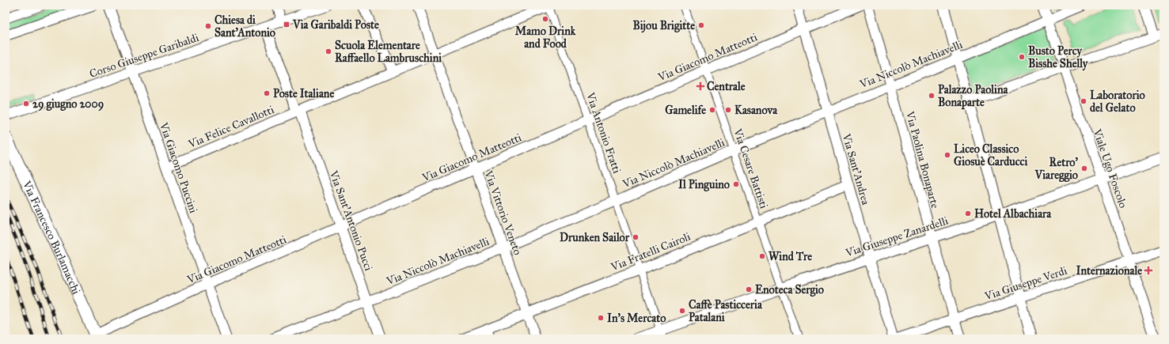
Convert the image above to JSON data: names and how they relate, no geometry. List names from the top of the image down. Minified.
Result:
{"streets":{"street":["Corso Giuseppe Garibaldi","Via Giacomo Matteotti","Via Niccolò Machiavelli","Via Felice Cavallotti","Via Antonio Fratti","Via Paolina Bonaparte","Via Giacomo Puccini","Via Cesare Battisti","Viale Ugo Foscolo","Via Sant'Andrea","Via Vittorio Veneto","Via Sant'Antonio Pucci","Via Giuseppe Zanardelli","Via Francesco Burlamacchi","Via Fratelli Cairoli","Via Giuseppe Verdi"]},"crossings":[["Corso Giuseppe Garibaldi","Via Giacomo Puccini"],["Corso Giuseppe Garibaldi","Via Sant'Antonio Pucci"],["Via Giacomo Matteotti","Via Antonio Fratti"],["Via Giacomo Matteotti","Via Giacomo Puccini"],["Via Giacomo Matteotti","Via Cesare Battisti"],["Via Giacomo Matteotti","Via Sant'Andrea"],["Via Giacomo Matteotti","Via Vittorio Veneto"],["Via Giacomo Matteotti","Via Sant'Antonio Pucci"],["Via Giacomo Matteotti","Via Francesco Burlamacchi"],["Via Niccolò Machiavelli","Via Antonio Fratti"],["Via Niccolò Machiavelli","Via Paolina Bonaparte"],["Via Niccolò Machiavelli","Via Cesare Battisti"],["Via Niccolò Machiavelli","Viale Ugo Foscolo"],["Via Niccolò Machiavelli","Via Sant'Andrea"],["Via Niccolò Machiavelli","Via Vittorio Veneto"],["Via Niccolò Machiavelli","Via Sant'Antonio Pucci"],["Via Felice Cavallotti","Via Antonio Fratti"],["Via Felice Cavallotti","Via Giacomo Puccini"],["Via Felice Cavallotti","Via Vittorio Veneto"],["Via Felice Cavallotti","Via Sant'Antonio Pucci"],["Via Antonio Fratti","Via Giuseppe Zanardelli"],["Via Antonio Fratti","Via Fratelli Cairoli"],["Via Paolina Bonaparte","Via Giuseppe Zanardelli"],["Via Paolina Bonaparte","Via Giuseppe Verdi"],["Via Cesare Battisti","Via Giuseppe Zanardelli"],["Via Cesare Battisti","Via Fratelli Cairoli"],["Viale Ugo Foscolo","Via Giuseppe Zanardelli"],["Viale Ugo Foscolo","Via Giuseppe Verdi"],["Via Sant'Andrea","Via Giuseppe Zanardelli"],["Via Sant'Andrea","Via Fratelli Cairoli"],["Via Sant'Andrea","Via Giuseppe Verdi"],["Via Vittorio Veneto","Via Fratelli Cairoli"]],"places":{"other":["Mamo Drink and Food","Bijou Brigitte","Chiesa di Sant'Antonio","Scuola Elementare Raffaello Lambruschini","Busto Percy Bisshe Shelly","Poste Italiane","Palazzo Paolina Bonaparte","Laboratorio del Gelato","29 giugno 2009","Gamelife","Kasanova","Liceo Classico Giosuè Carducci","Retro' Viareggio","Il Pinguino","Hotel Albachiara","Drunken Sailor","Wind Tre","Enoteca Sergio","Caffè Pasticceria Patalani","In's Mercato"],"transit":["Via Garibaldi Poste"],"health":["Centrale","Internazionale"]}}
